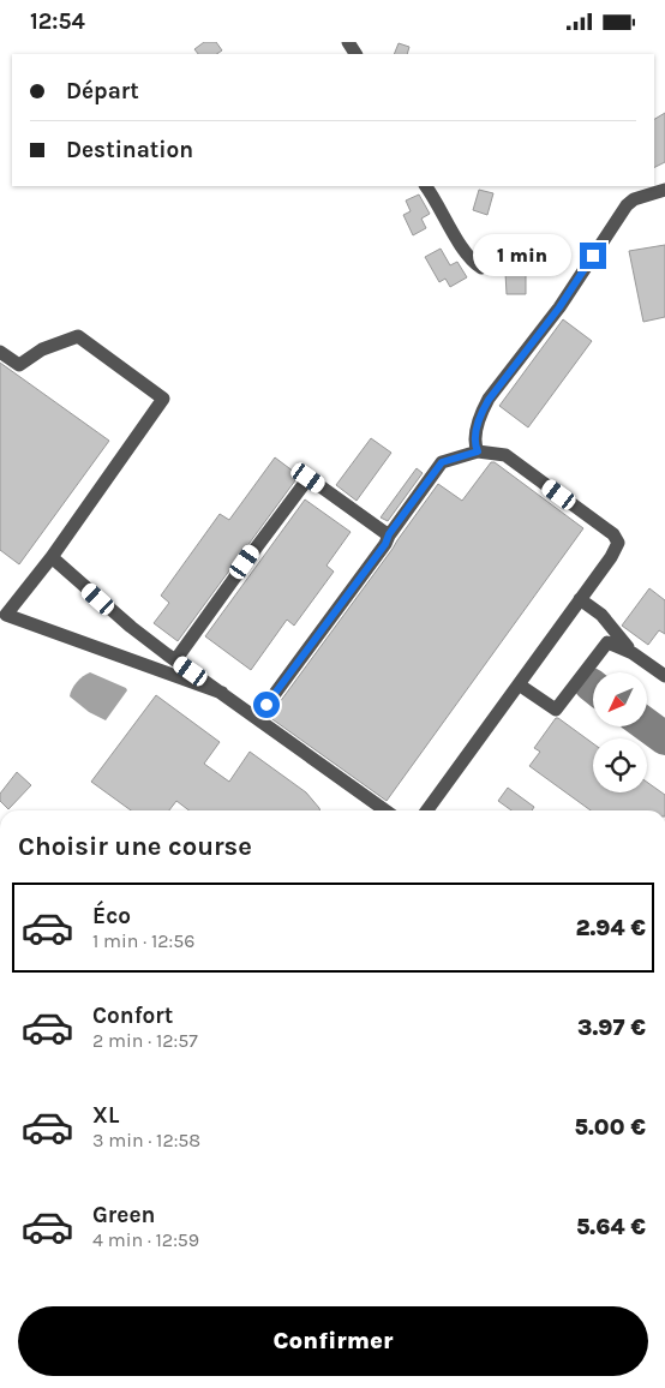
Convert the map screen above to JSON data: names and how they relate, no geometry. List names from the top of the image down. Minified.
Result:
{"north":"bottom left","page":{"status":"12:54","banner":["Départ","Destination"],"bubble":"1 min","heading":"Choisir une course","list":[{"name":"Éco","note":"1 min · 12:56","value":"2.94 €"},{"name":"Confort","note":"2 min · 12:57","value":"3.97 €"},{"name":"XL","note":"3 min · 12:58","value":"5.00 €"},{"name":"Green","note":"4 min · 12:59","value":"5.64 €"}],"buttons":"Confirmer"}}
